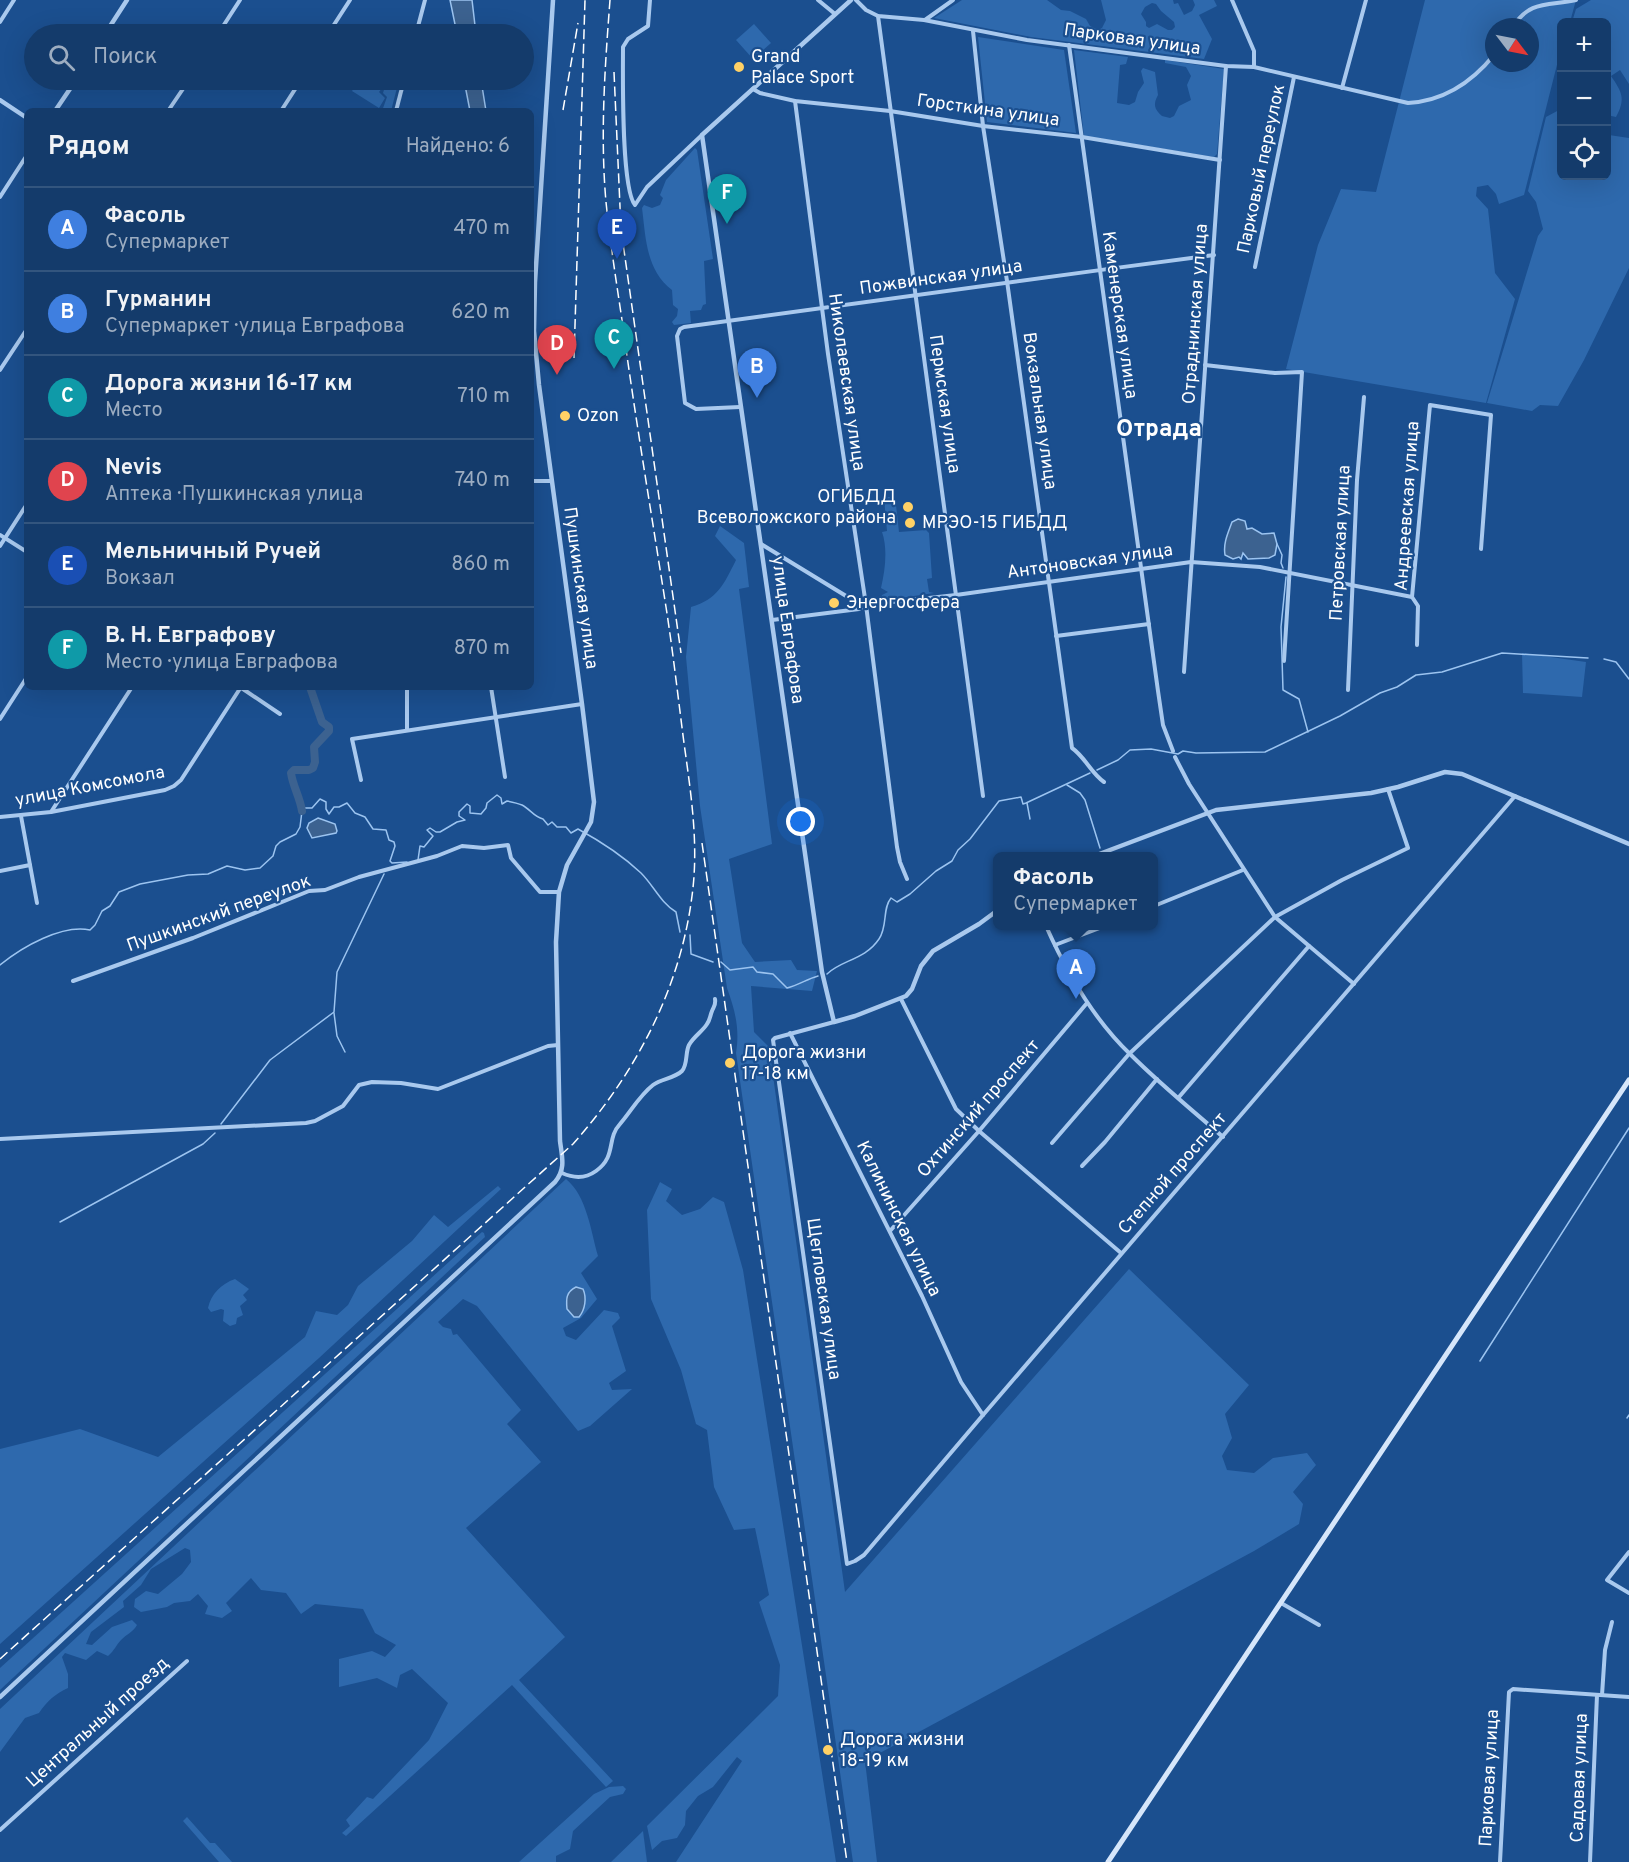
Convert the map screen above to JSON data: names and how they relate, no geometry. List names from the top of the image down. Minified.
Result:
{"streets":{"street":["Парковая улица","Горсткина улица","Парковый переулок","Пожвинская улица","Отраднинская улица","Каменерская улица","Николаевская улица","Пермская улица","Вокзальная улица","Андреевская улица","Петровская улица","Антоновская улица","Пушкинская улица","улица Евграфова","улица Комсомола","Пушкинский переулок","Охтинский проспект","Степной проспект","Калининская улица","Щегловская улица","Центральный проезд","Садовая улица"]},"crossings":[["Парковая улица","Парковый переулок"],["Парковая улица","Отраднинская улица"],["Парковая улица","Каменерская улица"],["Парковая улица","Пермская улица"],["Парковая улица","Вокзальная улица"],["Парковая улица","Садовая улица"],["Горсткина улица","Отраднинская улица"],["Горсткина улица","Каменерская улица"],["Горсткина улица","Николаевская улица"],["Горсткина улица","Пермская улица"],["Горсткина улица","Вокзальная улица"],["Пожвинская улица","Отраднинская улица"],["Пожвинская улица","Каменерская улица"],["Пожвинская улица","Николаевская улица"],["Пожвинская улица","Пермская улица"],["Пожвинская улица","Вокзальная улица"],["Пожвинская улица","улица Евграфова"],["Отраднинская улица","Антоновская улица"],["Каменерская улица","Антоновская улица"],["Николаевская улица","Антоновская улица"],["Пермская улица","Антоновская улица"],["Вокзальная улица","Антоновская улица"],["Андреевская улица","Антоновская улица"],["Петровская улица","Антоновская улица"],["Антоновская улица","улица Евграфова"],["Пушкинская улица","Пушкинский переулок"],["Охтинский проспект","Калининская улица"],["Степной проспект","Калининская улица"],["Степной проспект","Щегловская улица"],["Калининская улица","Щегловская улица"]],"districts":["Отрада"],"places":["Grand Palace Sport","Ozon","ОГИБДД Всеволожского района","МРЭО-15 ГИБДД","Энергосфера","Дорога жизни 17-18 км","Дорога жизни 18-19 км"],"north":"bottom right","page":{"map_buttons":["+","−"],"search":"Поиск","heading":["Рядом","Найдено: 6"],"pins":["F","E","C","D","B","A"],"list":[{"mark":"A","name":"Фасоль","note":"Супермаркет","value":"470 m"},{"mark":"B","name":"Гурманин","note":"Супермаркет · улица Евграфова","value":"620 m"},{"mark":"C","name":"Дорога жизни 16-17 км","note":"Место","value":"710 m"},{"mark":"D","name":"Nevis","note":"Аптека · Пушкинская улица","value":"740 m"},{"mark":"E","name":"Мельничный Ручей","note":"Вокзал","value":"860 m"},{"mark":"F","name":"В. Н. Евграфову","note":"Место · улица Евграфова","value":"870 m"}],"popup":["Фасоль","Супермаркет"]}}
